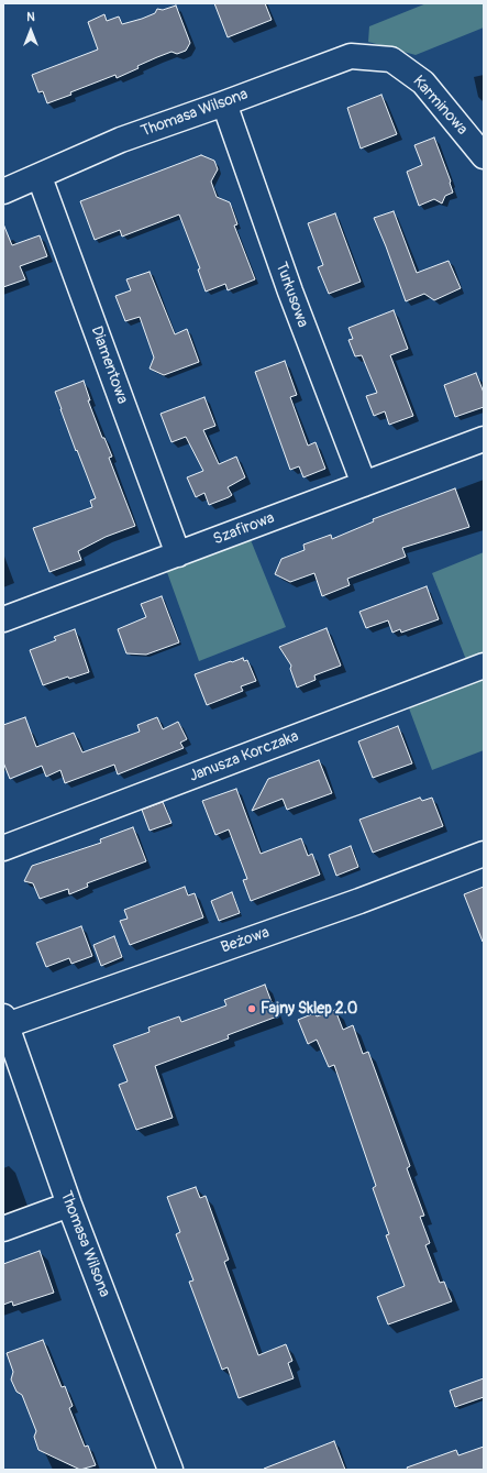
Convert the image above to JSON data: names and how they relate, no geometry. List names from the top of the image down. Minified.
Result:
{"streets":{"street":["Karminowa","Thomasa Wilsona","Turkusowa","Diamentowa","Szafirowa","Janusza Korczaka","Beżowa"]},"crossings":[["Karminowa","Thomasa Wilsona"],["Thomasa Wilsona","Turkusowa"],["Thomasa Wilsona","Diamentowa"],["Thomasa Wilsona","Beżowa"],["Turkusowa","Szafirowa"],["Diamentowa","Szafirowa"]],"places":["Fajny Sklep 2.0"],"north":"top"}
